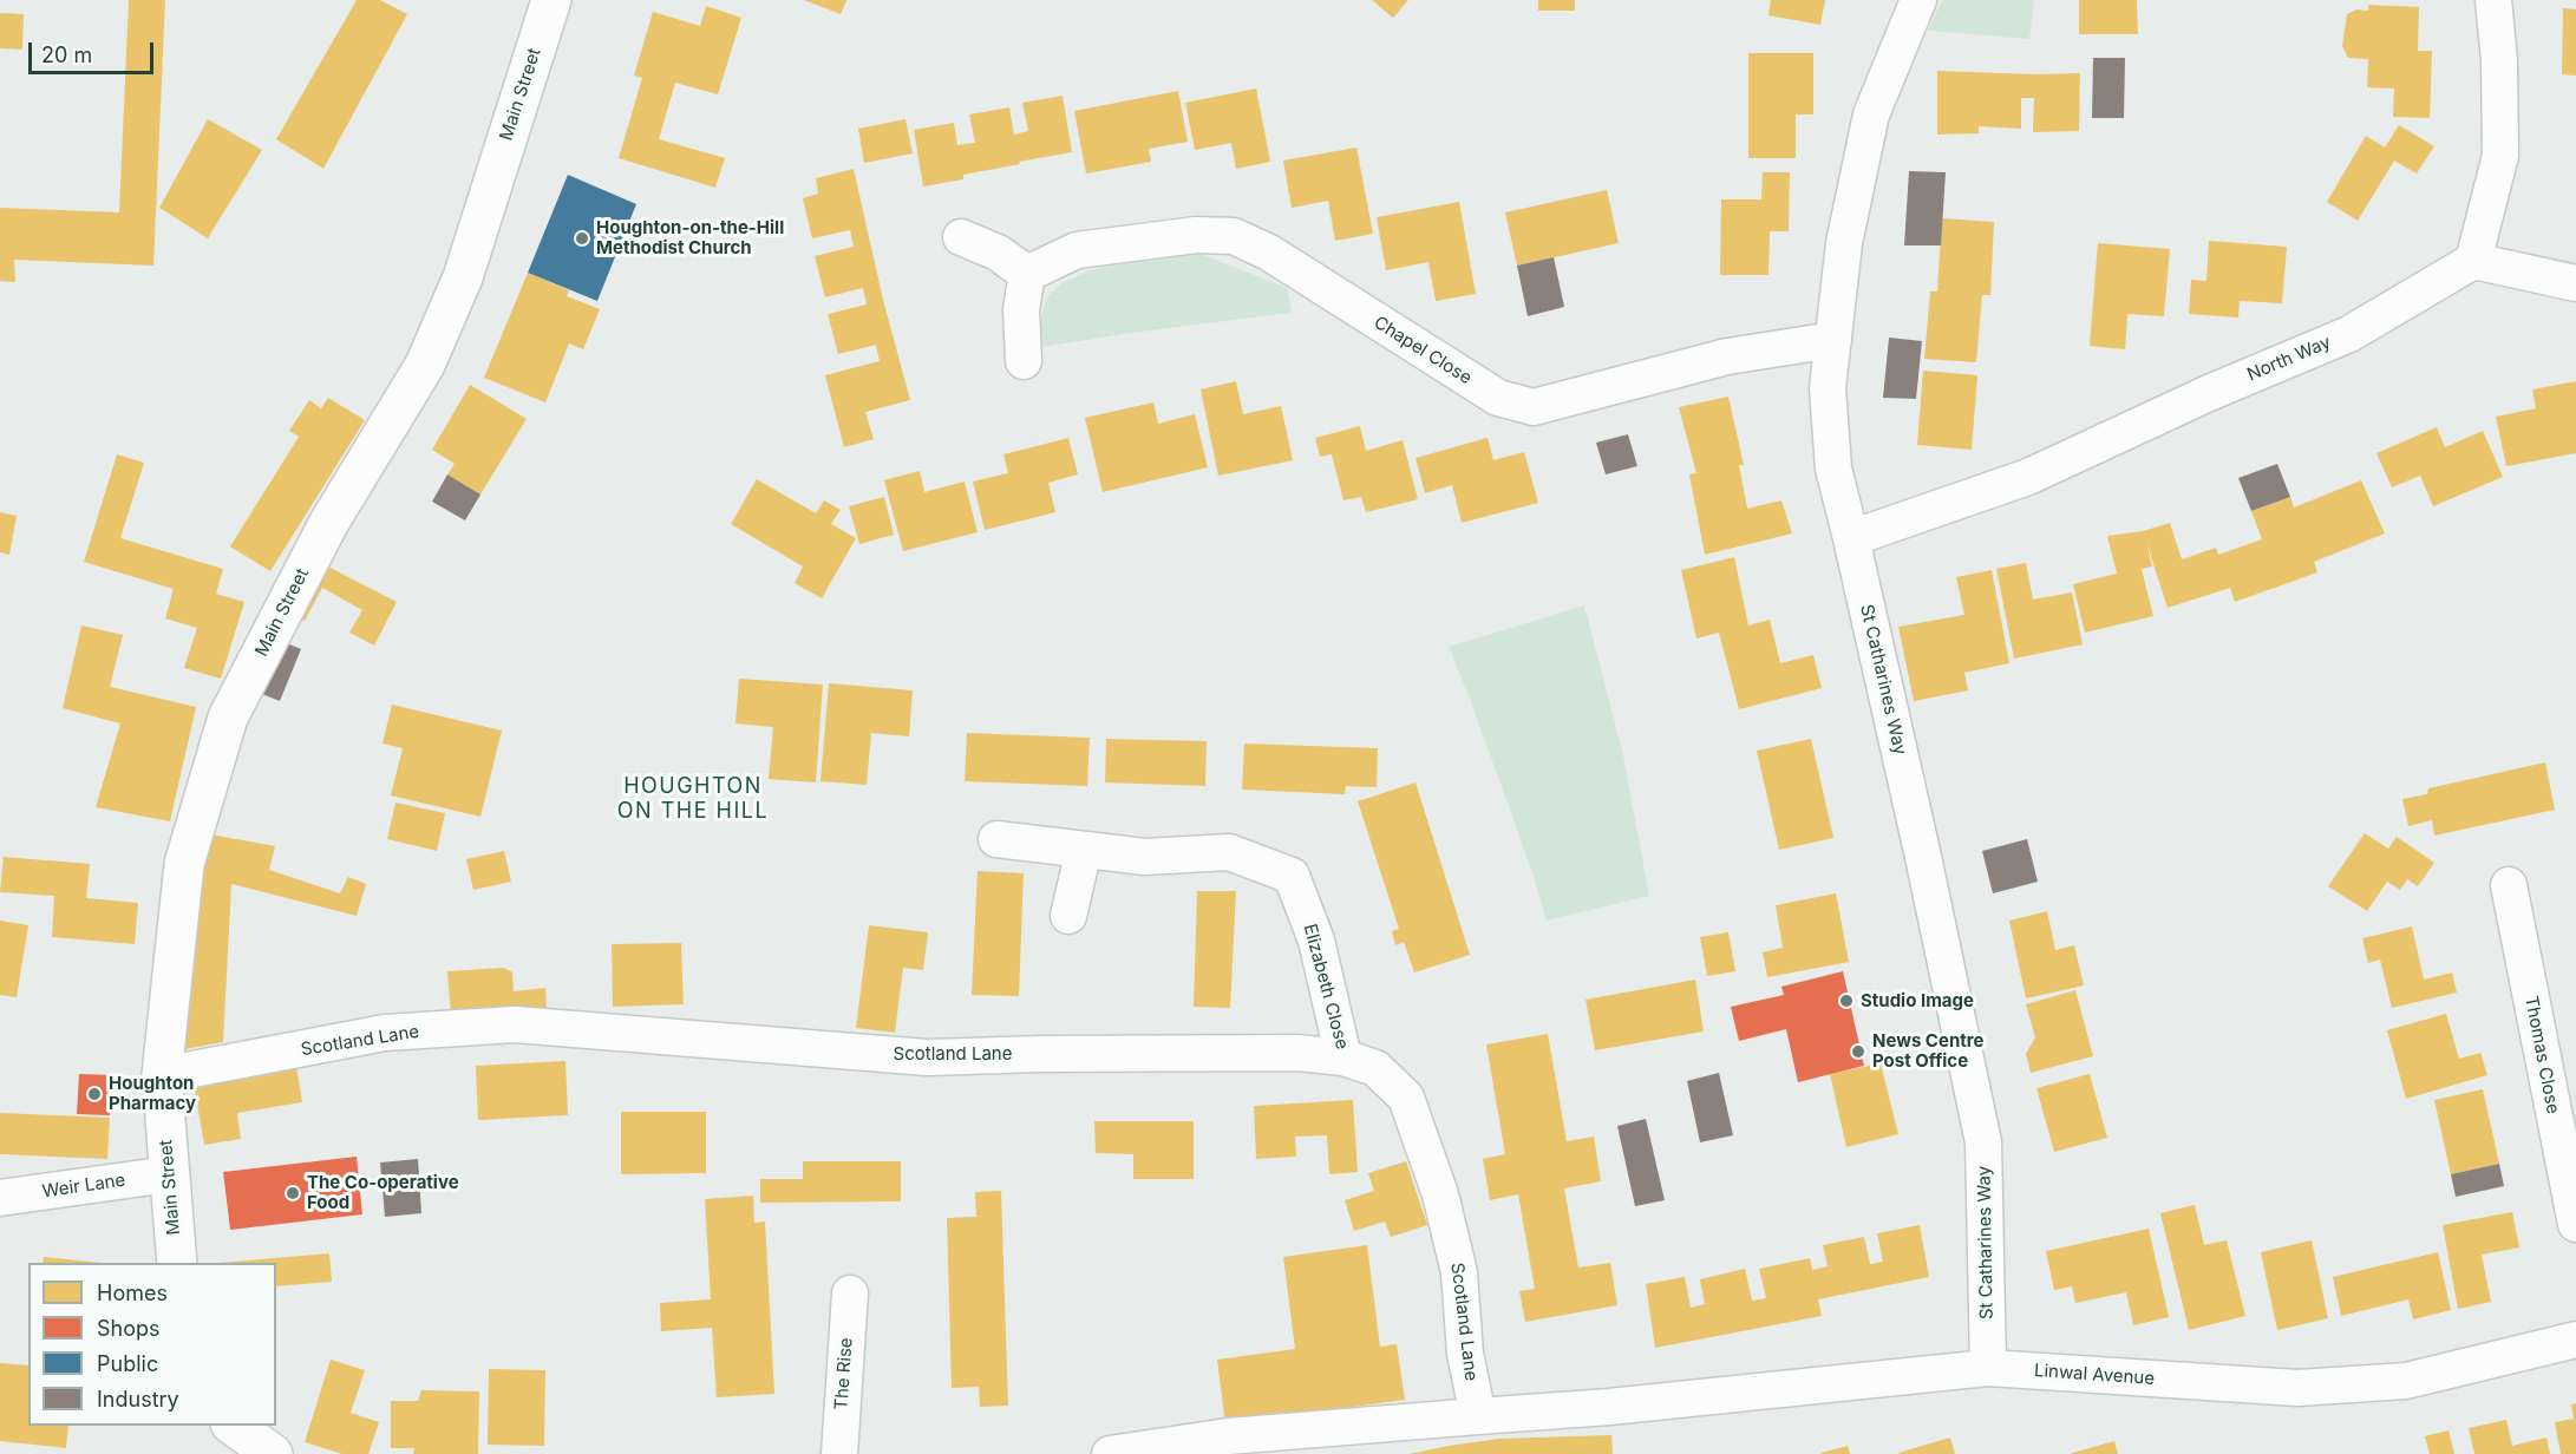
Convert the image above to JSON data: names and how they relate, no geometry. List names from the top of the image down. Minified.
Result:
{"streets":{"street":["Main Street","Chapel Close","North Way","St Catharines Way","Elizabeth Close","Scotland Lane","Thomas Close","Weir Lane","The Rise","Linwal Avenue"]},"crossings":[["Main Street","Scotland Lane"],["Main Street","Weir Lane"],["Chapel Close","St Catharines Way"],["North Way","St Catharines Way"],["St Catharines Way","Linwal Avenue"],["Elizabeth Close","Scotland Lane"],["Scotland Lane","Linwal Avenue"]],"districts":["HOUGHTON ON THE HILL"],"places":["Houghton-on-the-Hill Methodist Church","Studio Image","News Centre Post Office","Houghton Pharmacy","The Co-operative Food"],"legend":["Homes","Shops","Public","Industry"],"scale_bar":"20 m"}
